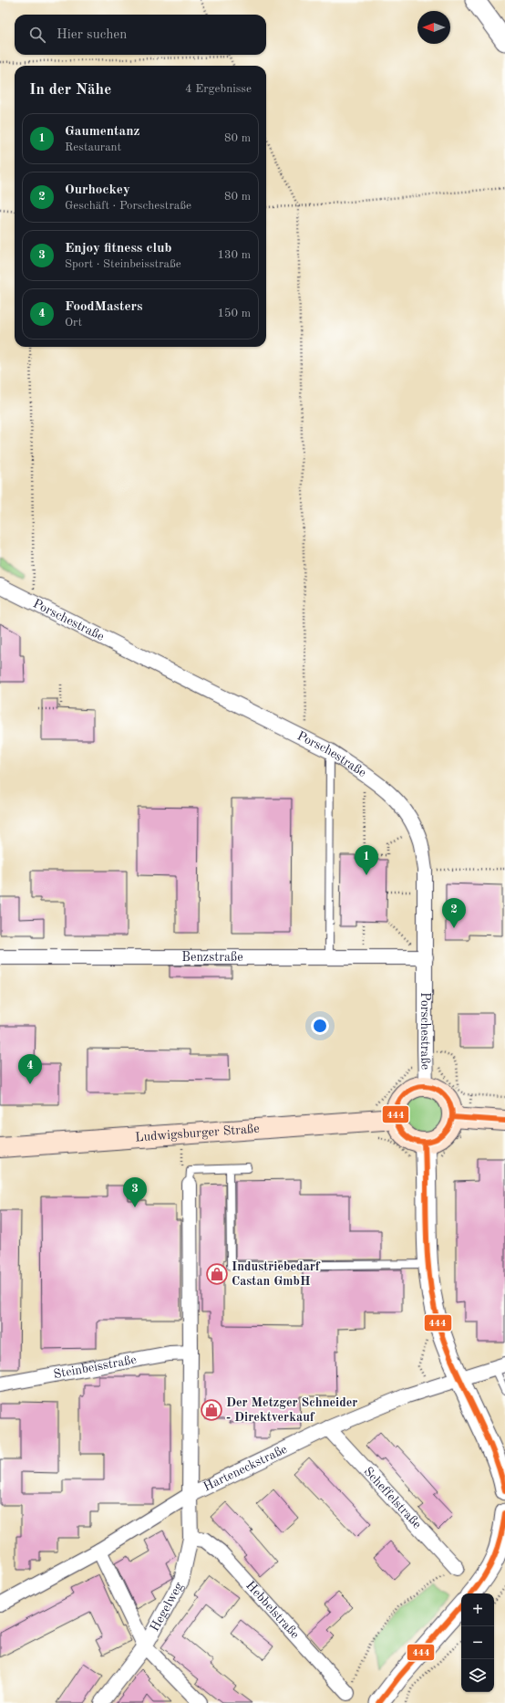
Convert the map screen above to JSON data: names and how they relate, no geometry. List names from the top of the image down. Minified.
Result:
{"streets":{"main road":["Ludwigsburger Straße"],"street":["Porschestraße","Benzstraße","Steinbeisstraße","Harteneckstraße","Scheffelstraße","Hegelweg","Hebbelstraße"]},"crossings":[["Porschestraße","Benzstraße"],["Harteneckstraße","Scheffelstraße"],["Harteneckstraße","Hegelweg"],["Hegelweg","Hebbelstraße"]],"places":{"shop":["Industriebedarf Castan GmbH","Der Metzger Schneider - Direktverkauf"]},"lines":["transit line 444"],"north":"left","page":{"search":"Hier suchen","heading":["In der Nähe","4 Ergebnisse"],"list":[{"mark":"1","name":"Gaumentanz","note":"Restaurant","value":"80 m"},{"mark":"2","name":"Ourhockey","note":"Geschäft · Porschestraße","value":"80 m"},{"mark":"3","name":"Enjoy fitness club","note":"Sport · Steinbeisstraße","value":"130 m"},{"mark":"4","name":"FoodMasters","note":"Ort","value":"150 m"}],"pins":["1","2","4","3"],"map_buttons":["+","−"]}}
